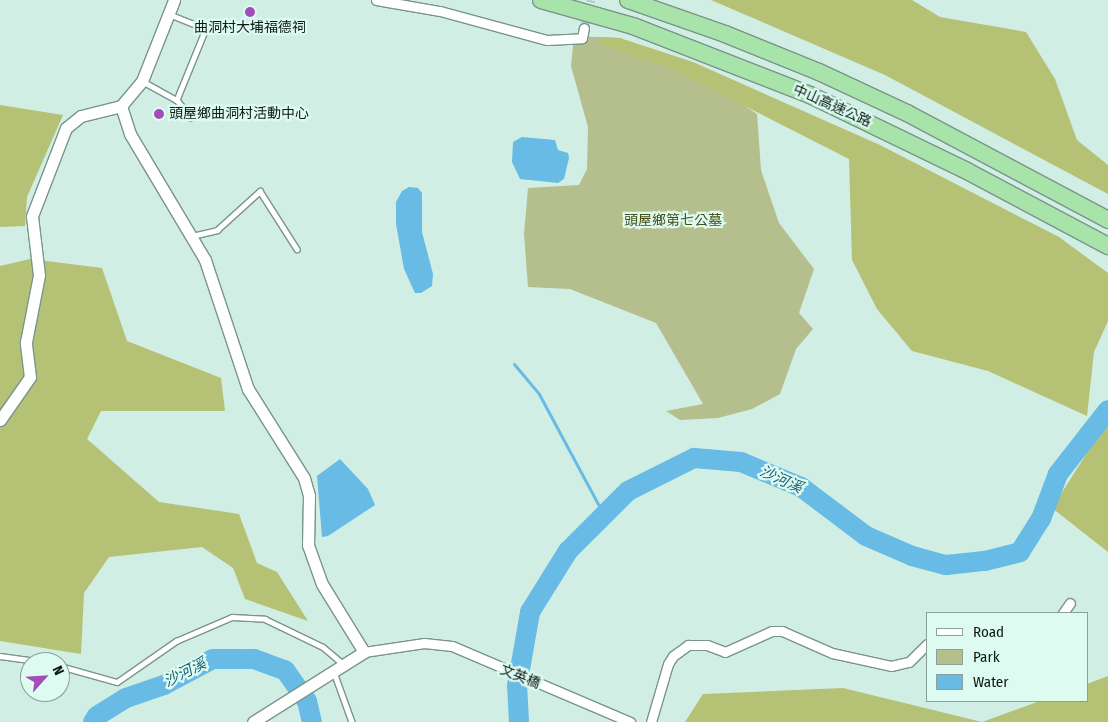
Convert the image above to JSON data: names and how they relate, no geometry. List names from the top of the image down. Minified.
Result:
{"streets":{"highway":["中山高速公路"],"street":["文英橋"]},"water":["沙河溪"],"parks":["頭屋鄉第七公墓"],"places":["曲洞村大埔福德祠","頭屋鄉曲洞村活動中心"],"legend":["Road","Park","Water"],"north":"top right"}
